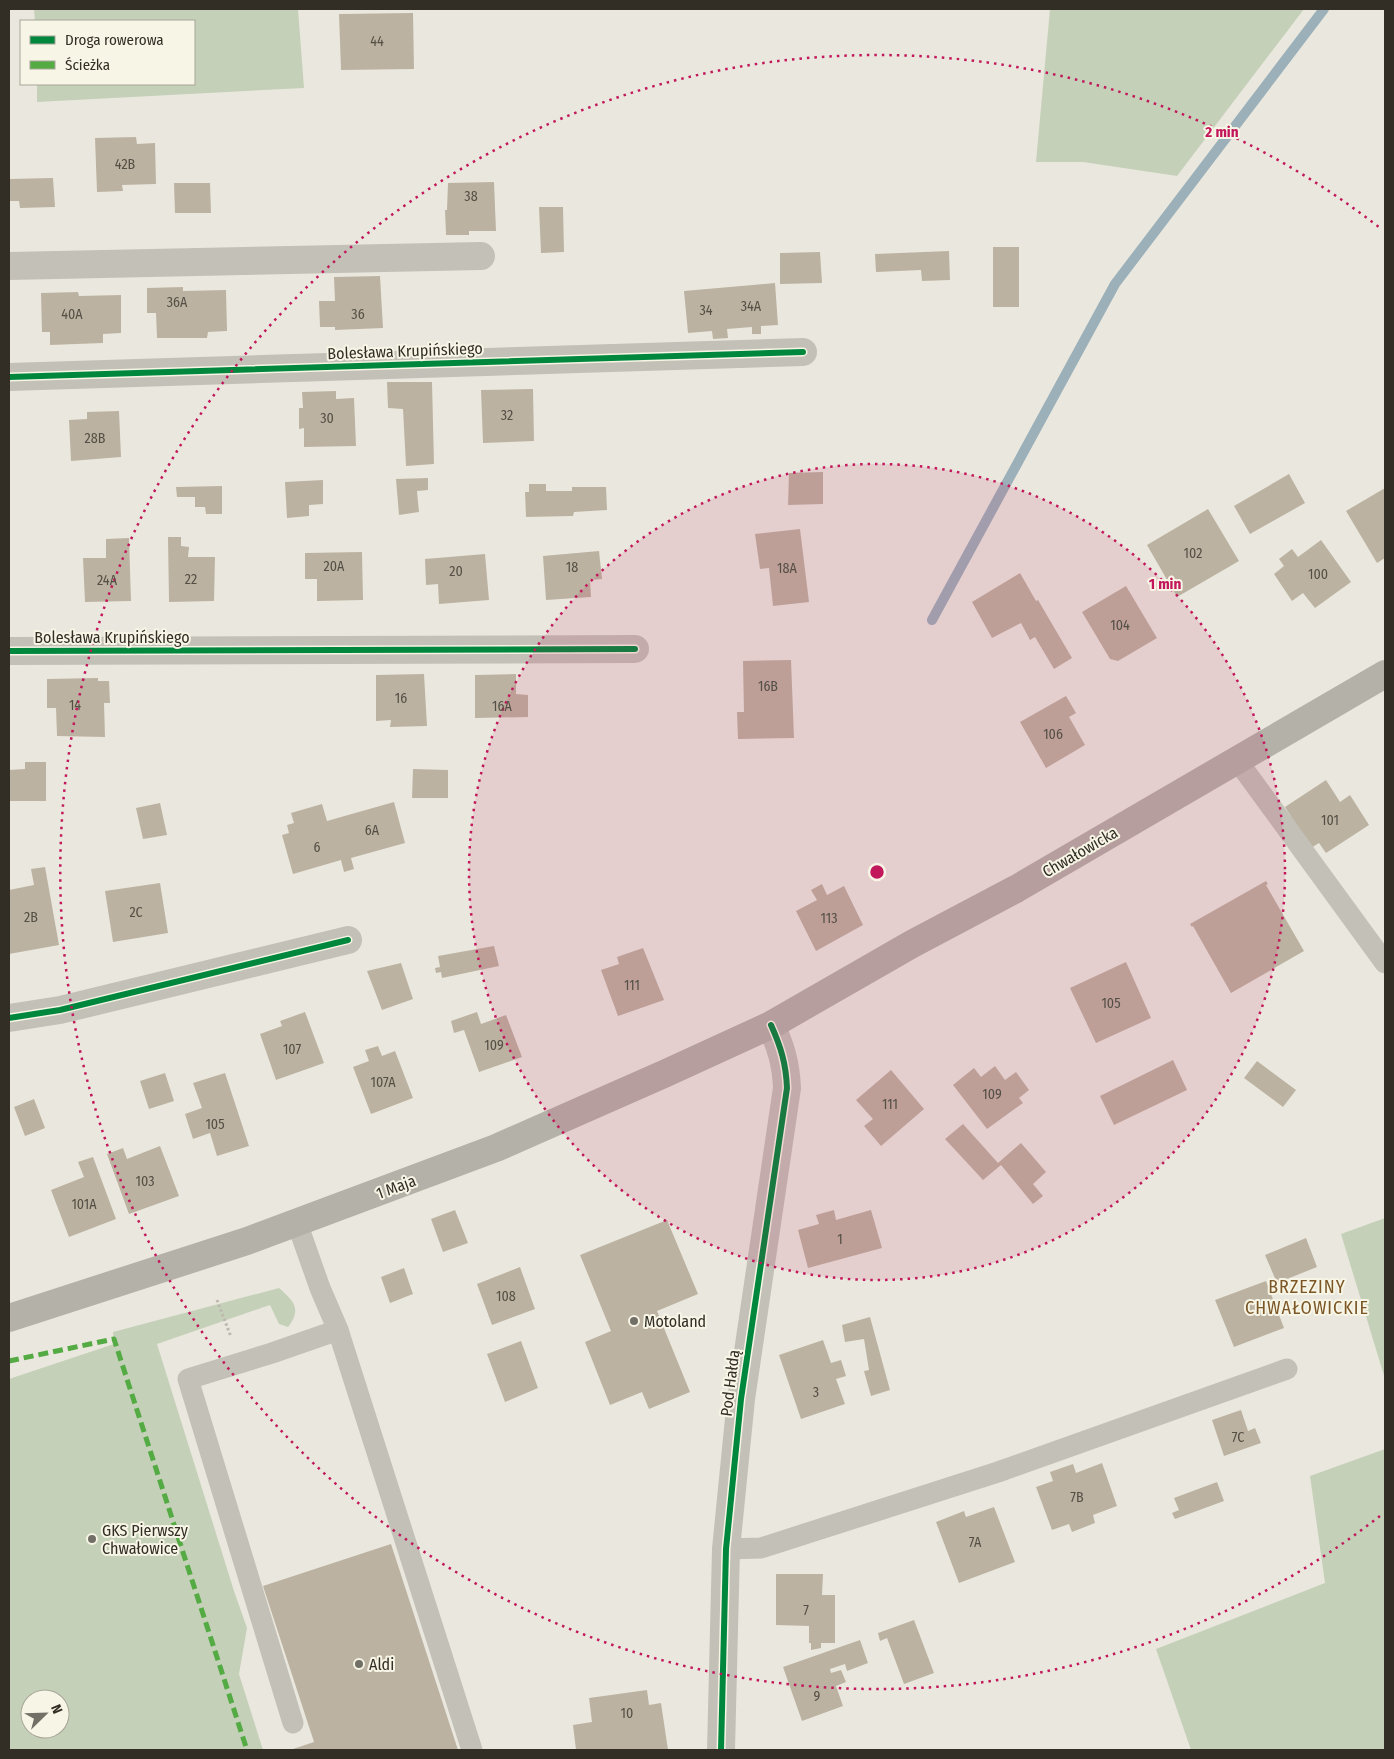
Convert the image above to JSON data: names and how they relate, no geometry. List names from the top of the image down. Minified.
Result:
{"streets":{"main road":["Chwałowicka","1 Maja"],"street":["Bolesława Krupińskiego","Pod Hałdą"]},"crossings":[["Chwałowicka","1 Maja"],["Chwałowicka","Pod Hałdą"],["1 Maja","Pod Hałdą"]],"districts":["BRZEZINY CHWAŁOWICKIE"],"places":["Motoland","GKS Pierwszy Chwałowice","Aldi"],"house_numbers":["44","42B","38","36A","34A","34","40A","36","32","30","28B","102","20A","18","18A","20","100","22","24A","104","16B","16","14","16A","106","101","6A","6","2C","2B","113","111","105","109","107","107A","109","111","105","103","101A","1","108","3","7C","7B","7A","7","9","10"],"legend":["Droga rowerowa","Ścieżka"],"north":"top right","rings":["2 min","1 min"]}
